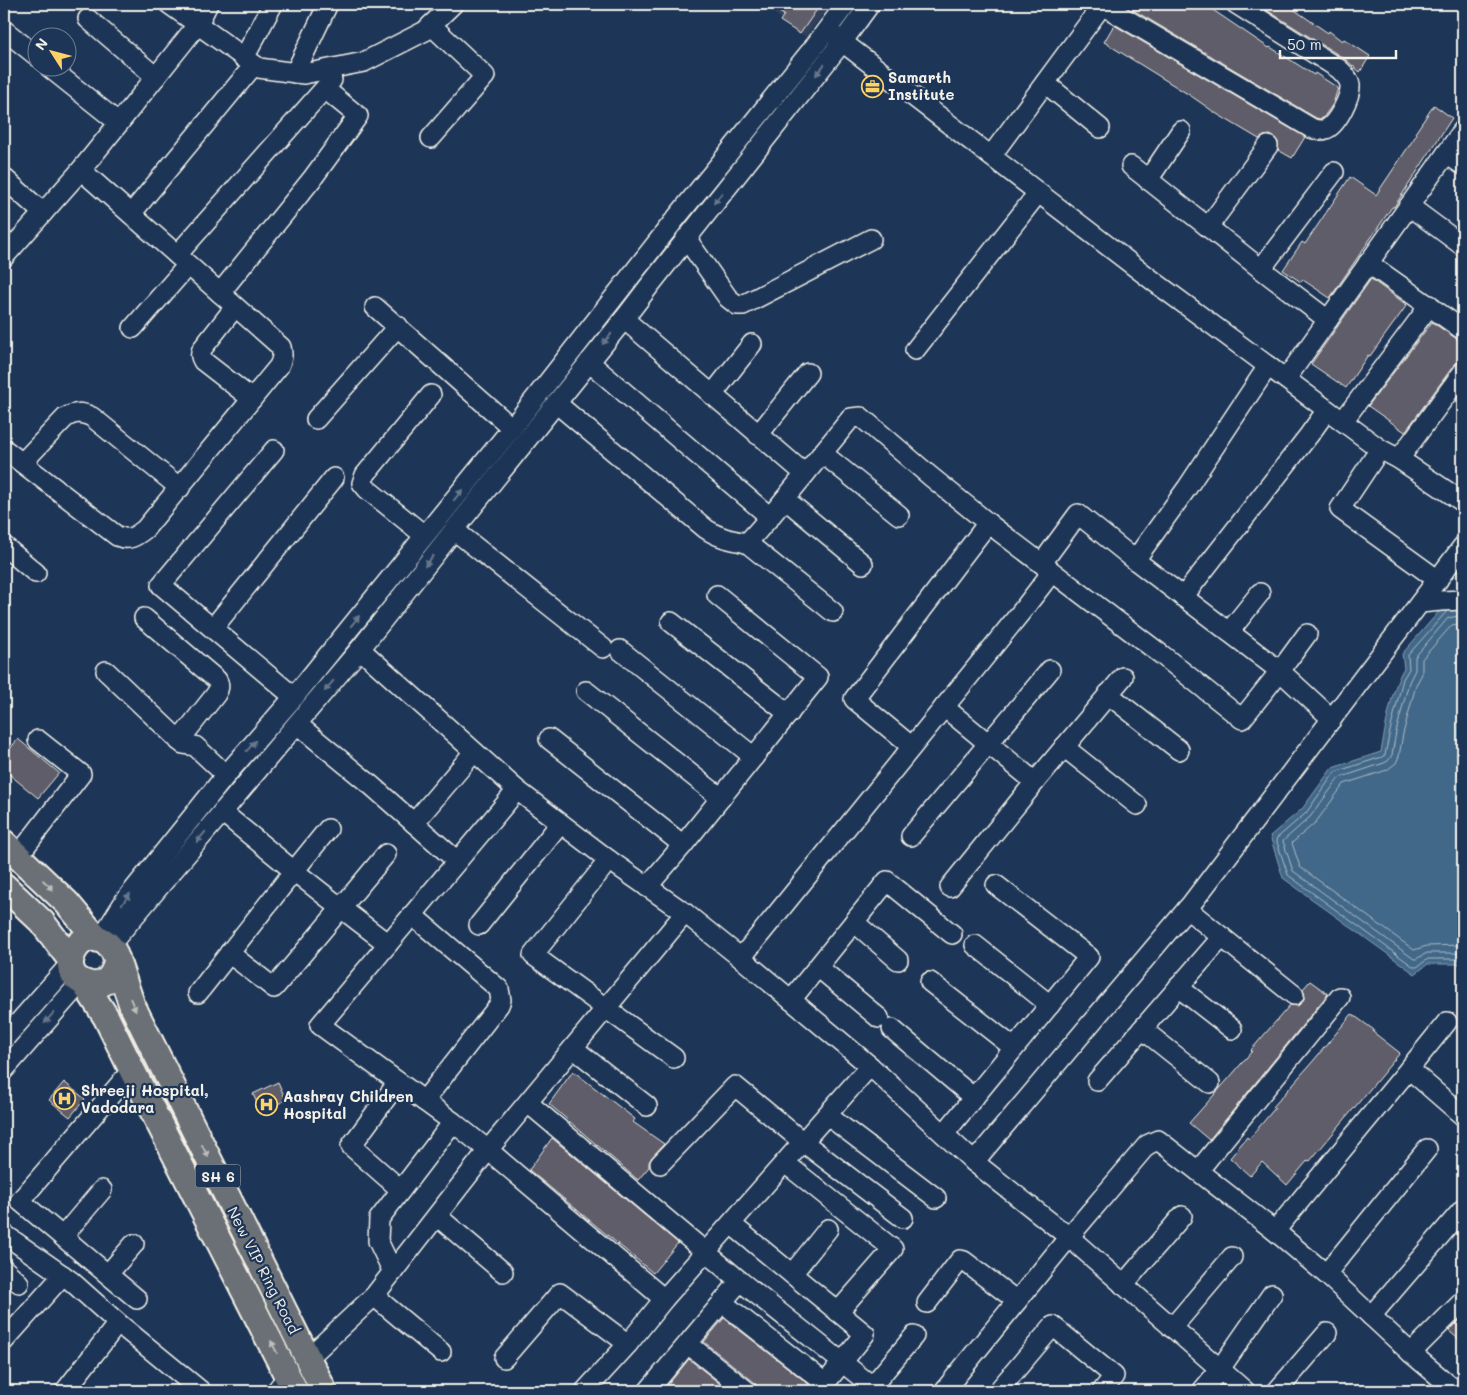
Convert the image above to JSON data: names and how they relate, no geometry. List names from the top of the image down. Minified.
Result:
{"streets":{"main road":["SH 6","New VIP Ring Road"]},"places":{"office":["Samarth Institute"],"hospital":["Shreeji Hospital, Vadodara","Aashray Children Hospital"]},"scale_bar":"50 m","north":"top left"}
